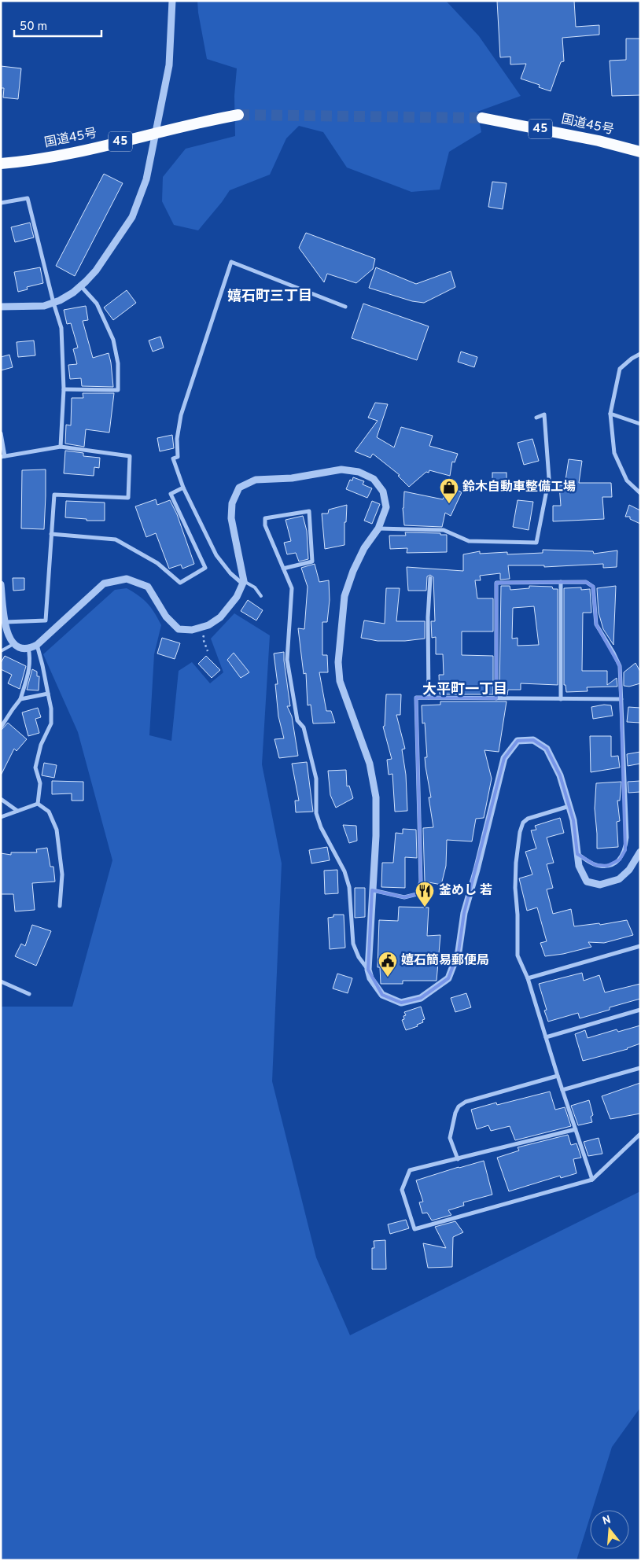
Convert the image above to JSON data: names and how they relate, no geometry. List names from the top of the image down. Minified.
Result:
{"streets":{"highway":["国道45号","45"]},"districts":["嬉石町三丁目","大平町一丁目"],"places":{"shop":["鈴木自動車整備工場"],"restaurant":["釜めし 若"],"public building":["嬉石簡易郵便局"]},"scale_bar":"50 m","north":"top"}
